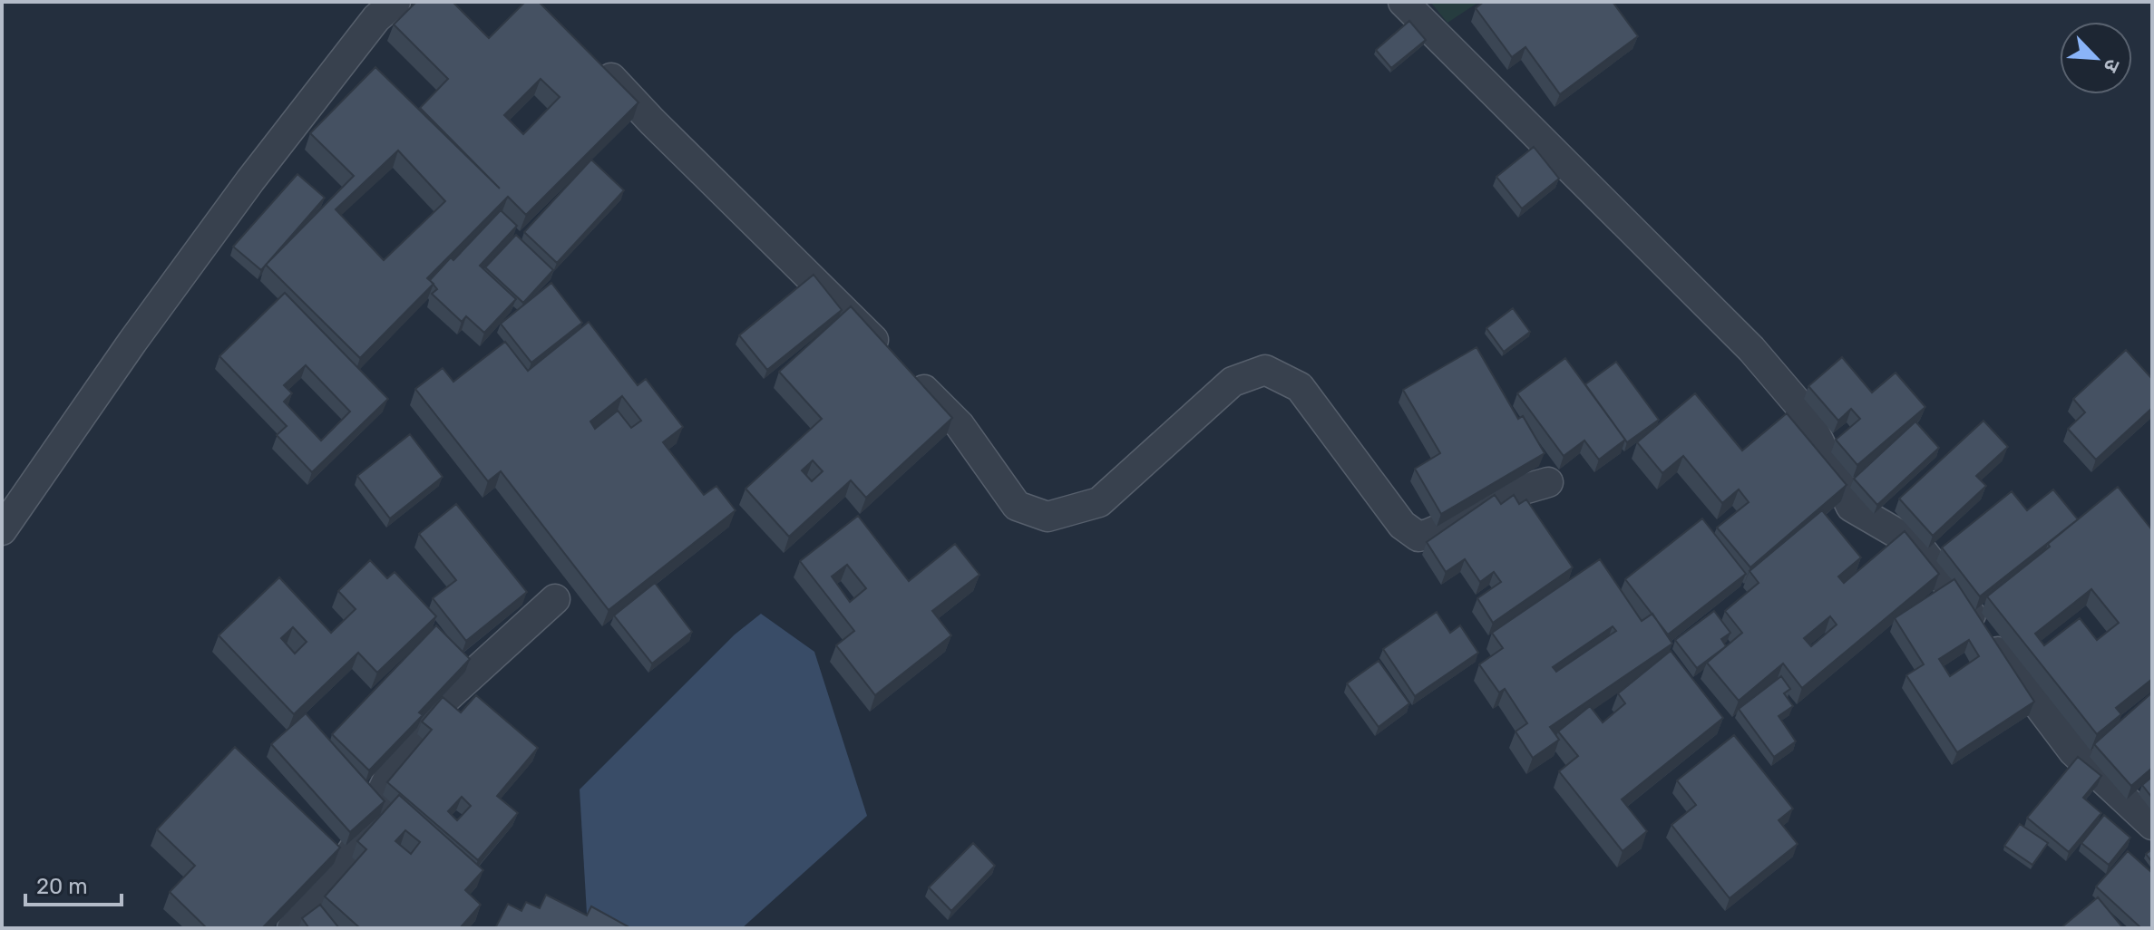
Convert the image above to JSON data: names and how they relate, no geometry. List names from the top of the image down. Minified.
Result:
{"scale_bar":"20 m","north":"bottom right"}
